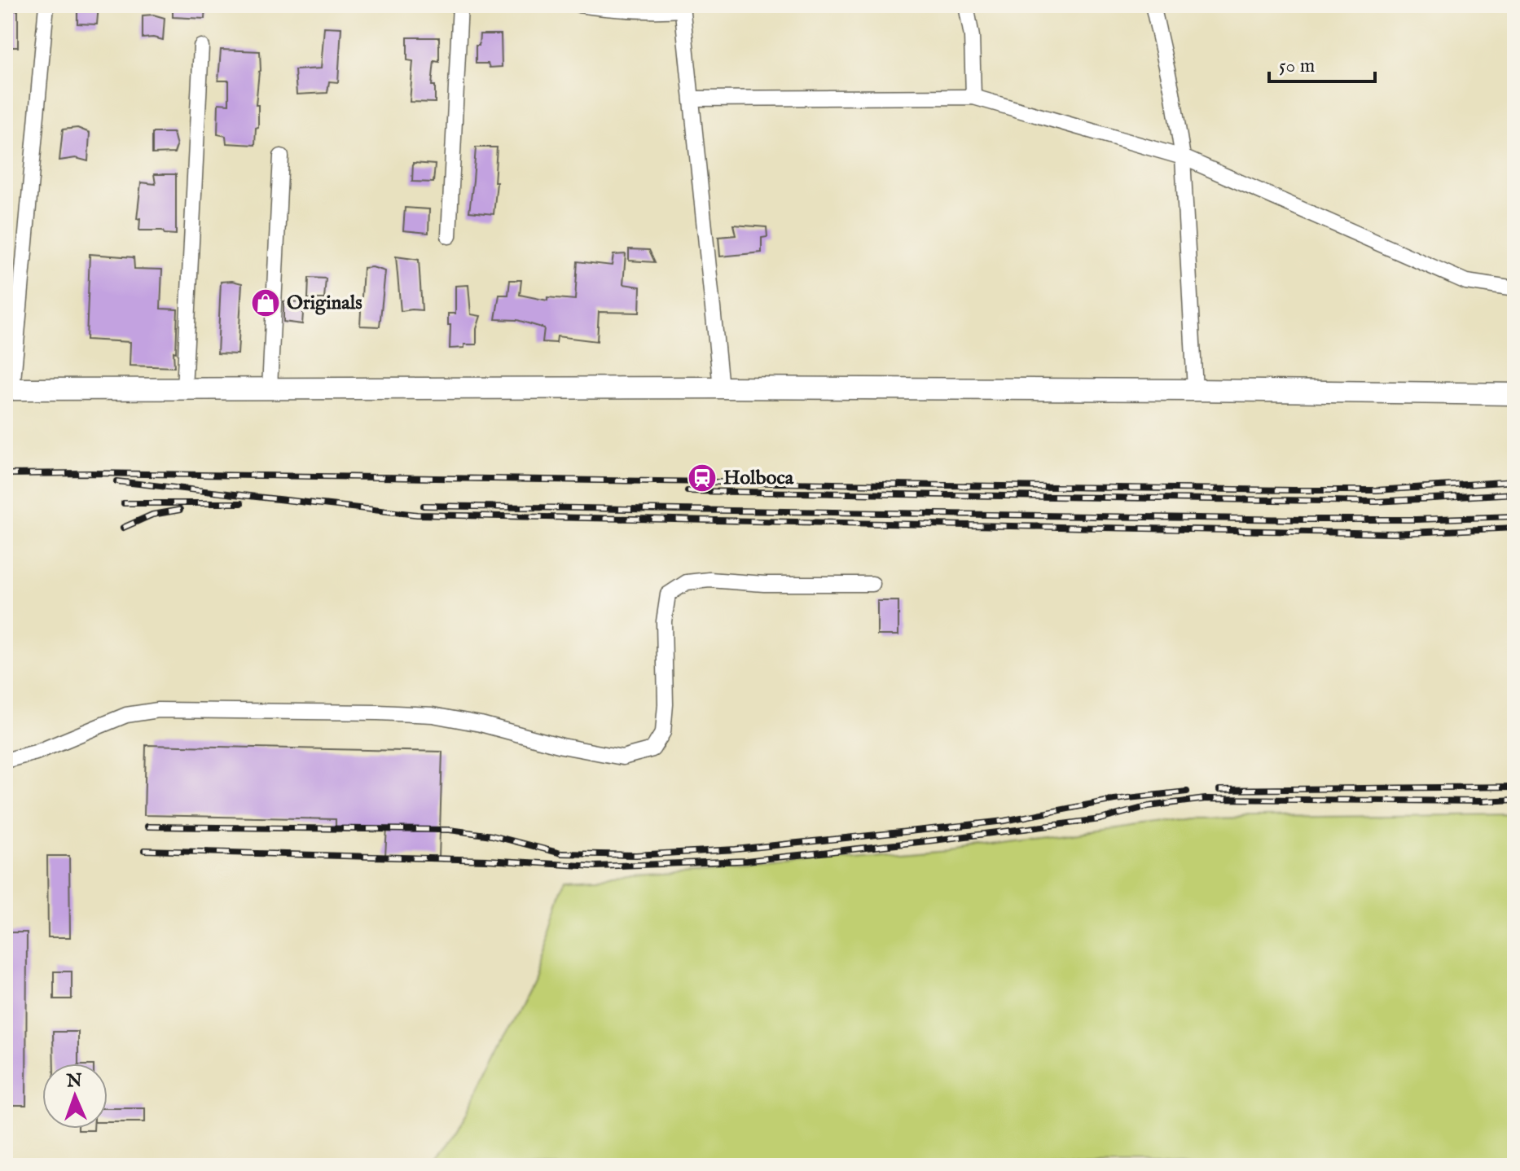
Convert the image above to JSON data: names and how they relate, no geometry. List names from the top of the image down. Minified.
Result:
{"places":{"shop":["Originals"],"station":["Holboca"]},"scale_bar":"50 m","north":"top"}
